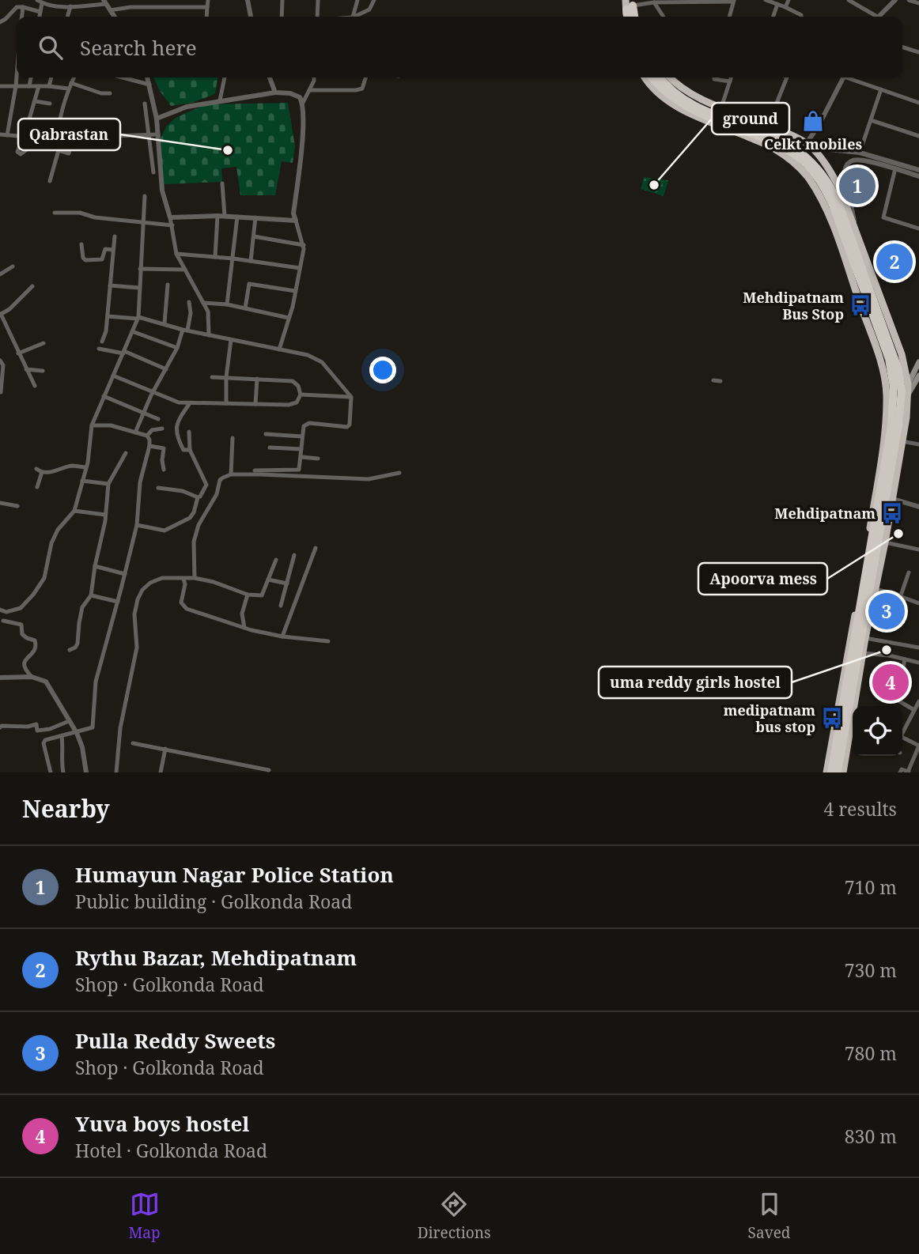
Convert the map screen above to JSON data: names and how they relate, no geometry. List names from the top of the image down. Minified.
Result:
{"places":{"shop":["Celkt mobiles"],"other":["Qabrastan","ground","Apoorva mess","uma reddy girls hostel"],"bus stop":["Mehdipatnam Bus Stop","Mehdipatnam","medipatnam bus stop"]},"page":{"search":"Search here","pins":["1","2","3","4"],"heading":["Nearby","4 results"],"list":[{"mark":"1","name":"Humayun Nagar Police Station","note":"Public building · Golkonda Road","value":"710 m"},{"mark":"2","name":"Rythu Bazar, Mehdipatnam","note":"Shop · Golkonda Road","value":"730 m"},{"mark":"3","name":"Pulla Reddy Sweets","note":"Shop · Golkonda Road","value":"780 m"},{"mark":"4","name":"Yuva boys hostel","note":"Hotel · Golkonda Road","value":"830 m"}],"nav":["Map","Directions","Saved"]}}
